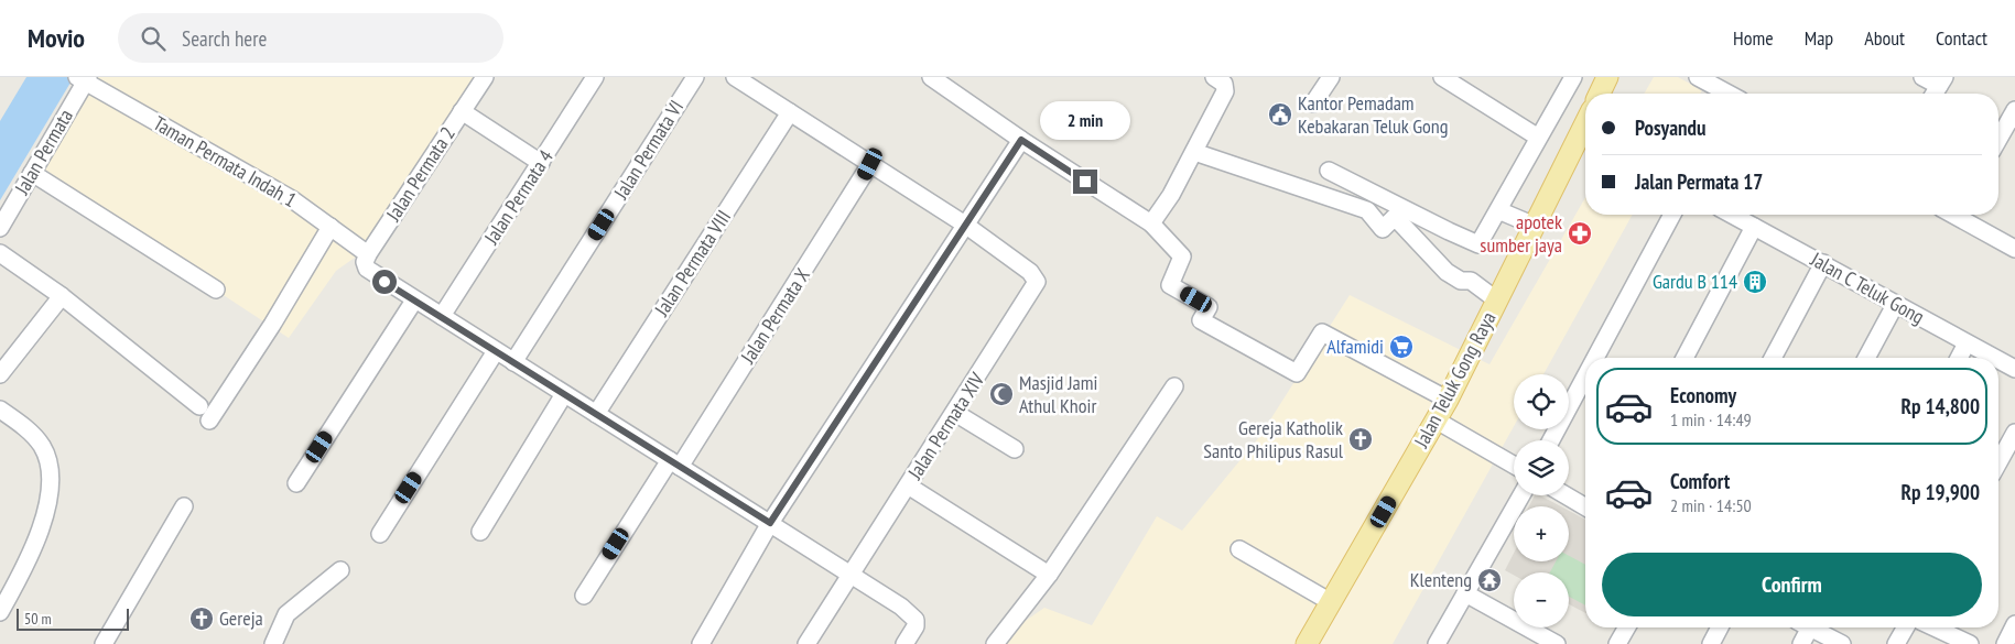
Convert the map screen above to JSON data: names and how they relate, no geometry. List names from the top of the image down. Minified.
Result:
{"streets":{"main road":["Jalan Teluk Gong Raya"],"street":["Jalan Permata VI","Jalan Permata","Taman Permata Indah 1","Jalan Permata 2","Jalan Permata 4","Jalan Permata VIII","Jalan C Teluk Gong","Jalan Permata X","Jalan Permata XIV"]},"crossings":[["Jalan Permata","Taman Permata Indah 1"],["Taman Permata Indah 1","Jalan Permata 2"]],"places":{"public building":["Kantor Pemadam Kebakaran Teluk Gong"],"pharmacy":["apotek sumber jaya"],"building":["Gardu B 114"],"supermarket":["Alfamidi"],"mosque":["Masjid Jami Athul Khoir"],"church":["Gereja Katholik Santo Philipus Rasul","Gereja"],"temple":["Klenteng"]},"scale_bar":"50 m","page":{"header":"Movio","search":"Search here","nav":["Home","Map","About","Contact"],"banner":["Posyandu","Jalan Permata 17"],"bubble":"2 min","list":[{"name":"Economy","note":"1 min · 14:49","value":"Rp 14,800"},{"name":"Comfort","note":"2 min · 14:50","value":"Rp 19,900"}],"map_buttons":["+","−"],"buttons":"Confirm","scale":"50 m"}}
